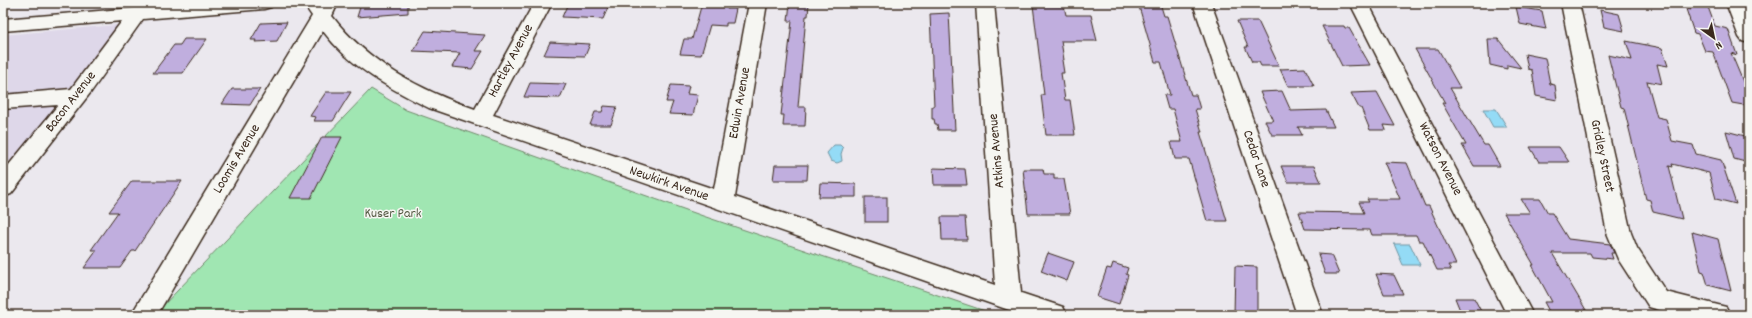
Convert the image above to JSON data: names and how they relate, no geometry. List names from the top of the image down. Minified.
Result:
{"streets":{"street":["Hartley Avenue","Bacon Avenue","Edwin Avenue","Atkins Avenue","Gridley Street","Loomis Avenue","Cedar Lane","Watson Avenue","Newkirk Avenue"]},"crossings":[["Hartley Avenue","Newkirk Avenue"],["Edwin Avenue","Newkirk Avenue"],["Atkins Avenue","Newkirk Avenue"],["Loomis Avenue","Newkirk Avenue"]],"parks":["Kuser Park"],"north":"bottom right"}
